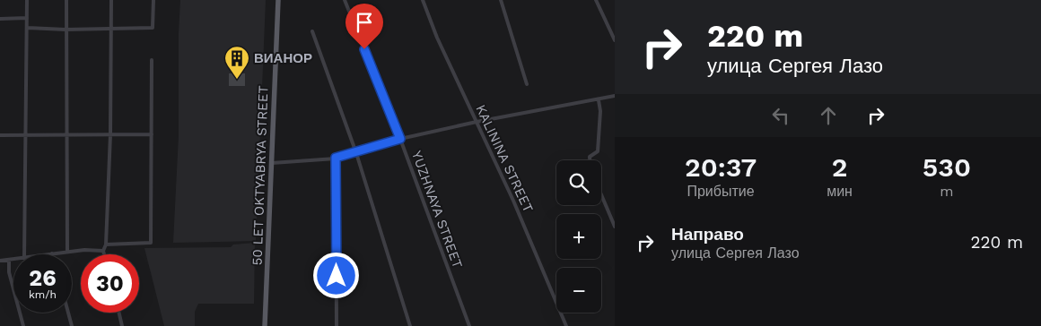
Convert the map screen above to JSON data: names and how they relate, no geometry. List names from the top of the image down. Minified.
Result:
{"streets":{"main road":["50 LET OKTYABRYA STREET"],"street":["KALININA STREET","YUZHNAYA STREET"]},"places":{"building":["ВИАНОР"]},"page":{"turn":["220 m","улица Сергея Лазо"],"eta":["20:37","Прибытие","2","мин","530","m"],"map_buttons":["+","−"],"list":[{"name":"Направо","note":"улица Сергея Лазо","value":"220 m"}],"speed":"26 km/h","limit":"30"}}
